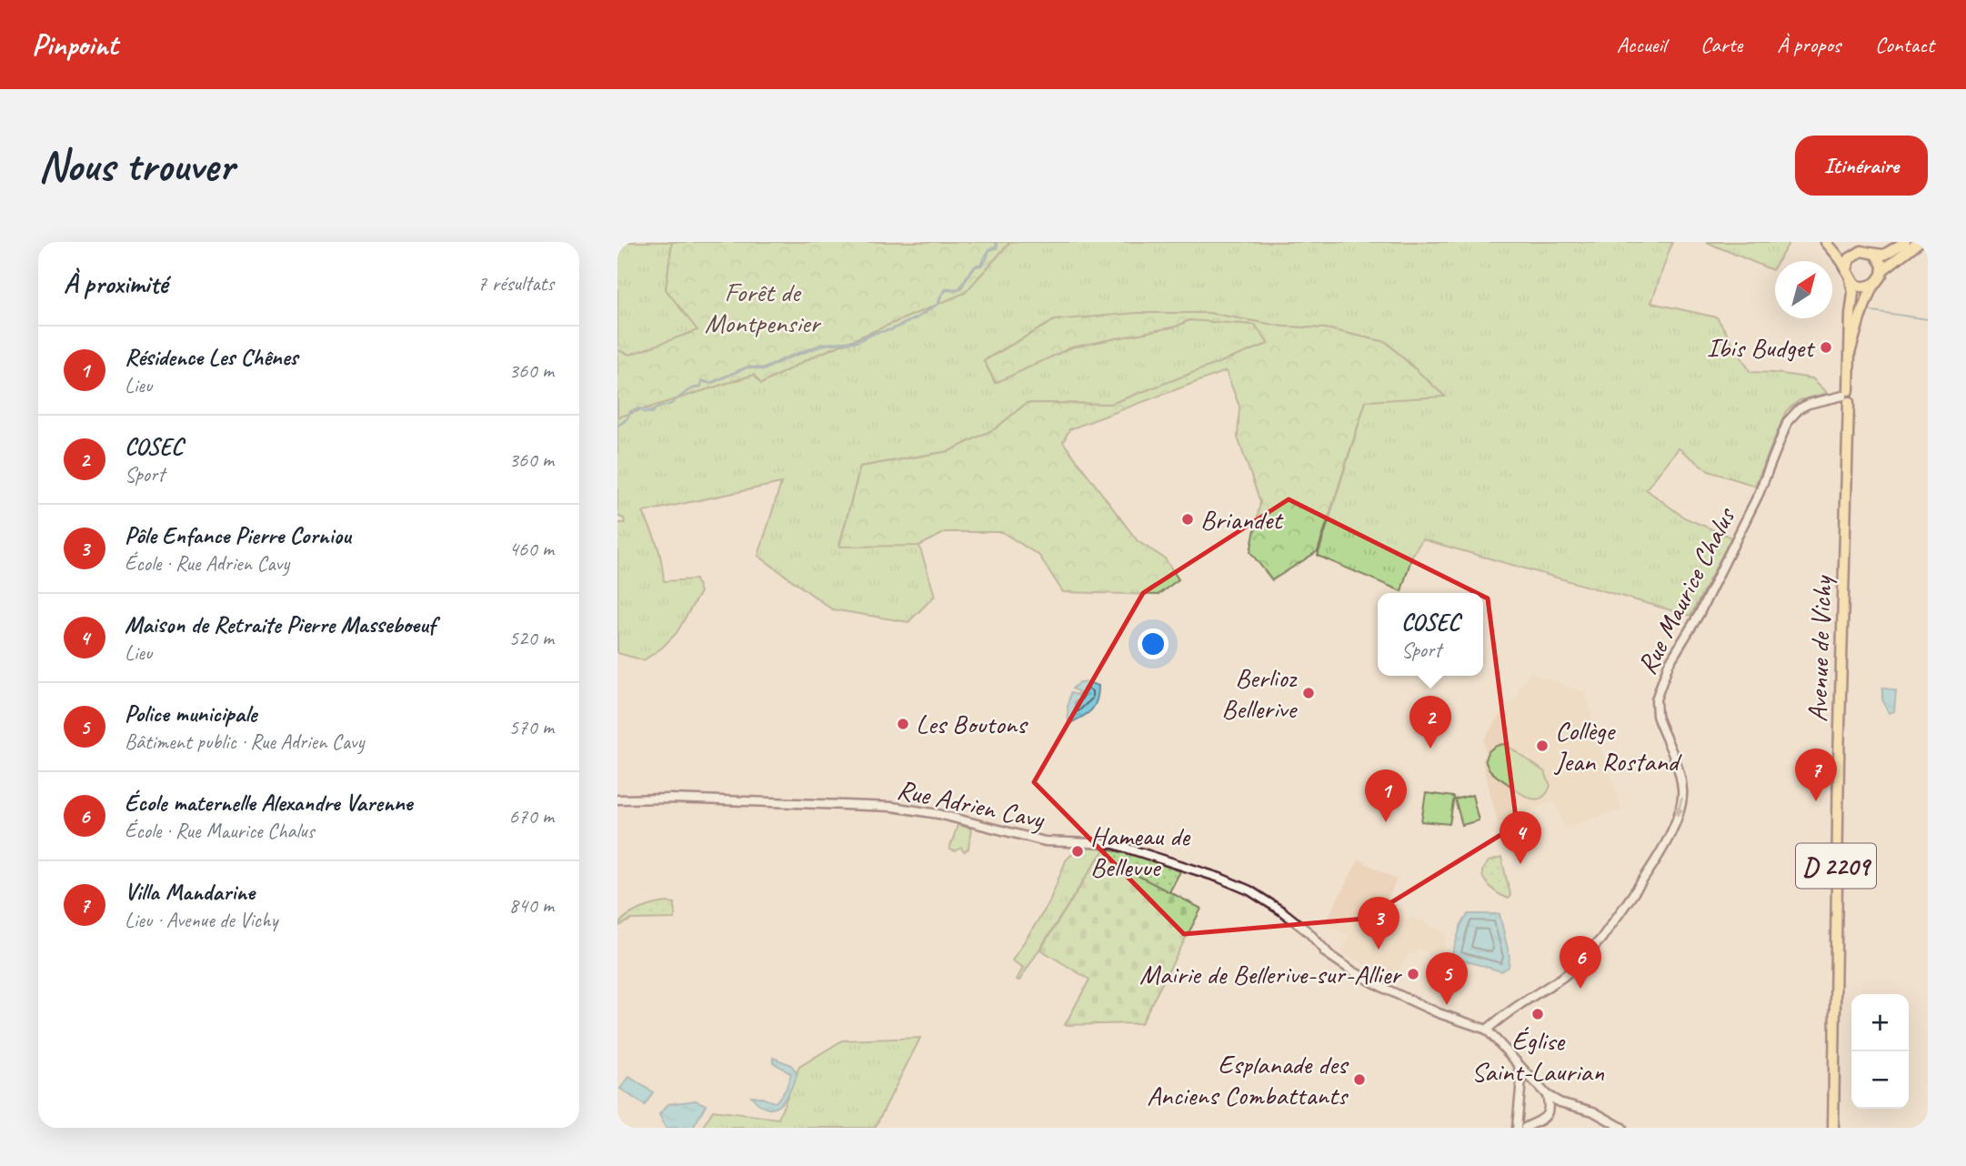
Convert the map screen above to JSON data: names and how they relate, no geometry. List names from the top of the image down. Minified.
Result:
{"streets":{"main road":["Rue Maurice Chalus","Avenue de Vichy","Rue Adrien Cavy","D 2209"]},"crossings":[["Rue Maurice Chalus","Avenue de Vichy"],["Rue Maurice Chalus","Rue Adrien Cavy"]],"one_way":["Rue Maurice Chalus"],"parks":["Forêt de Montpensier"],"places":["Ibis Budget","Briandet","Berlioz Bellerive","Les Boutons","Collège Jean Rostand","Hameau de Bellevue","Mairie de Bellerive-sur-Allier","Église Saint-Laurian","Esplanade des Anciens Combattants"],"north":"top right","page":{"header":"Pinpoint","nav":["Accueil","Carte","À propos","Contact"],"buttons":"Itinéraire","title":"Nous trouver","heading":["À proximité","7 résultats"],"list":[{"mark":"1","name":"Résidence Les Chênes","note":"Lieu","value":"360 m"},{"mark":"2","name":"COSEC","note":"Sport","value":"360 m"},{"mark":"3","name":"Pôle Enfance Pierre Corniou","note":"École · Rue Adrien Cavy","value":"460 m"},{"mark":"4","name":"Maison de Retraite Pierre Masseboeuf","note":"Lieu","value":"520 m"},{"mark":"5","name":"Police municipale","note":"Bâtiment public · Rue Adrien Cavy","value":"570 m"},{"mark":"6","name":"École maternelle Alexandre Varenne","note":"École · Rue Maurice Chalus","value":"670 m"},{"mark":"7","name":"Villa Mandarine","note":"Lieu · Avenue de Vichy","value":"840 m"}],"popup":["COSEC","Sport"],"pins":["2","7","1","4","3","6","5"],"map_buttons":["+","−"]}}
